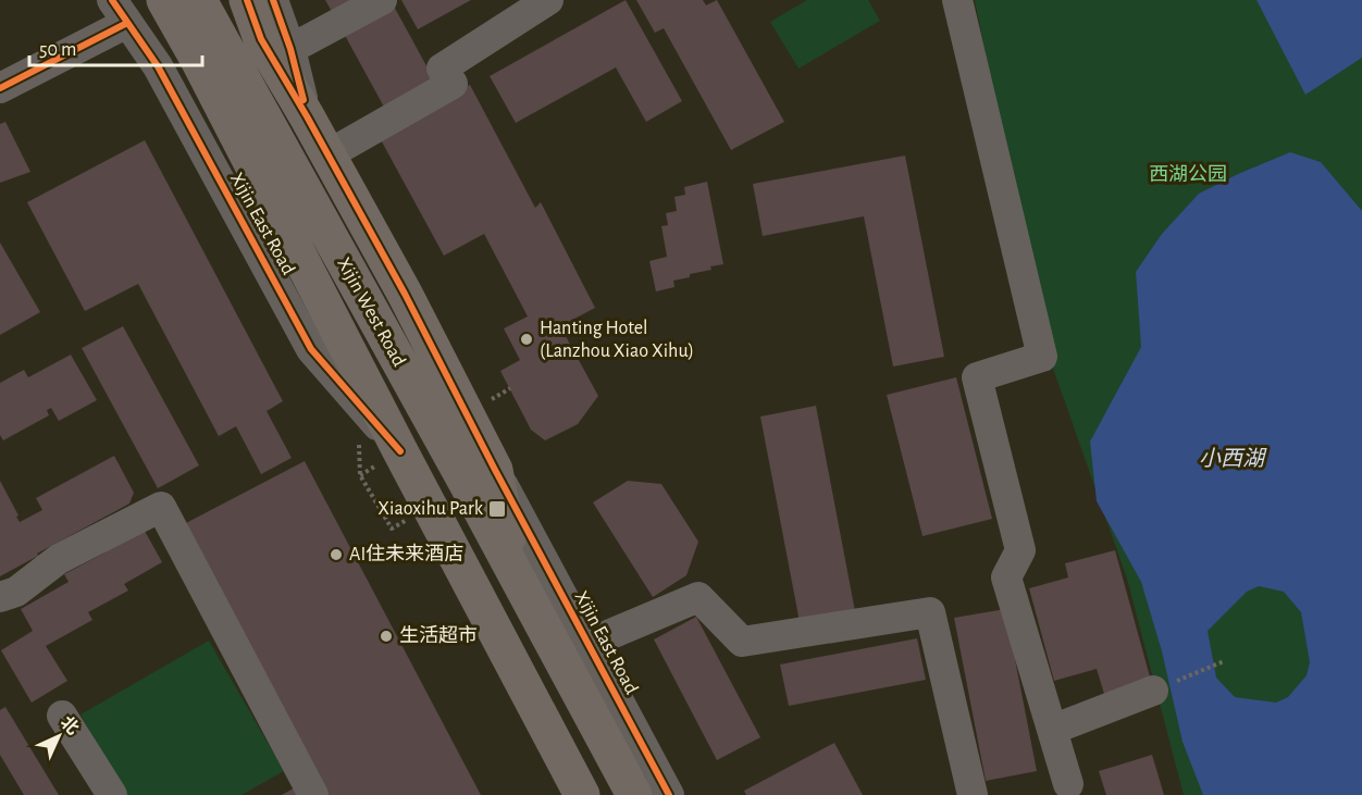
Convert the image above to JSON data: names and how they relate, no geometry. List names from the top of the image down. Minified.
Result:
{"streets":{"main road":["Xijin East Road","Xijin West Road"]},"water":["小西湖"],"parks":["西湖公园"],"places":{"other":["Hanting Hotel (Lanzhou Xiao Xihu)","AI住未来酒店","生活超市"],"transit":["Xiaoxihu Park"]},"scale_bar":"50 m","north":"top right"}
